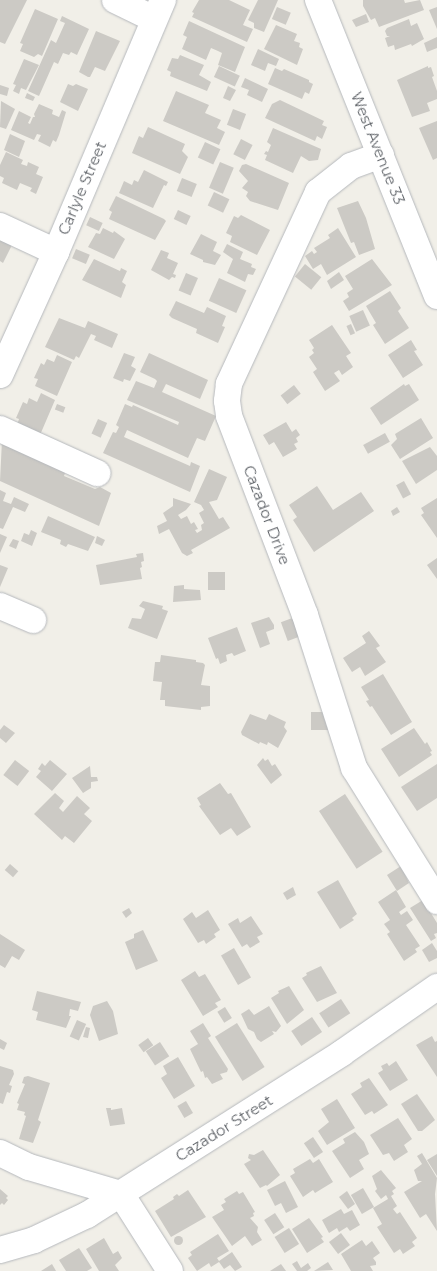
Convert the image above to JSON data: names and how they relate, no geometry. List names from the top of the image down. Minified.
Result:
{"streets":{"street":["West Avenue 33","Carlyle Street","Cazador Drive","Cazador Street"]},"crossings":[["West Avenue 33","Cazador Drive"]]}
